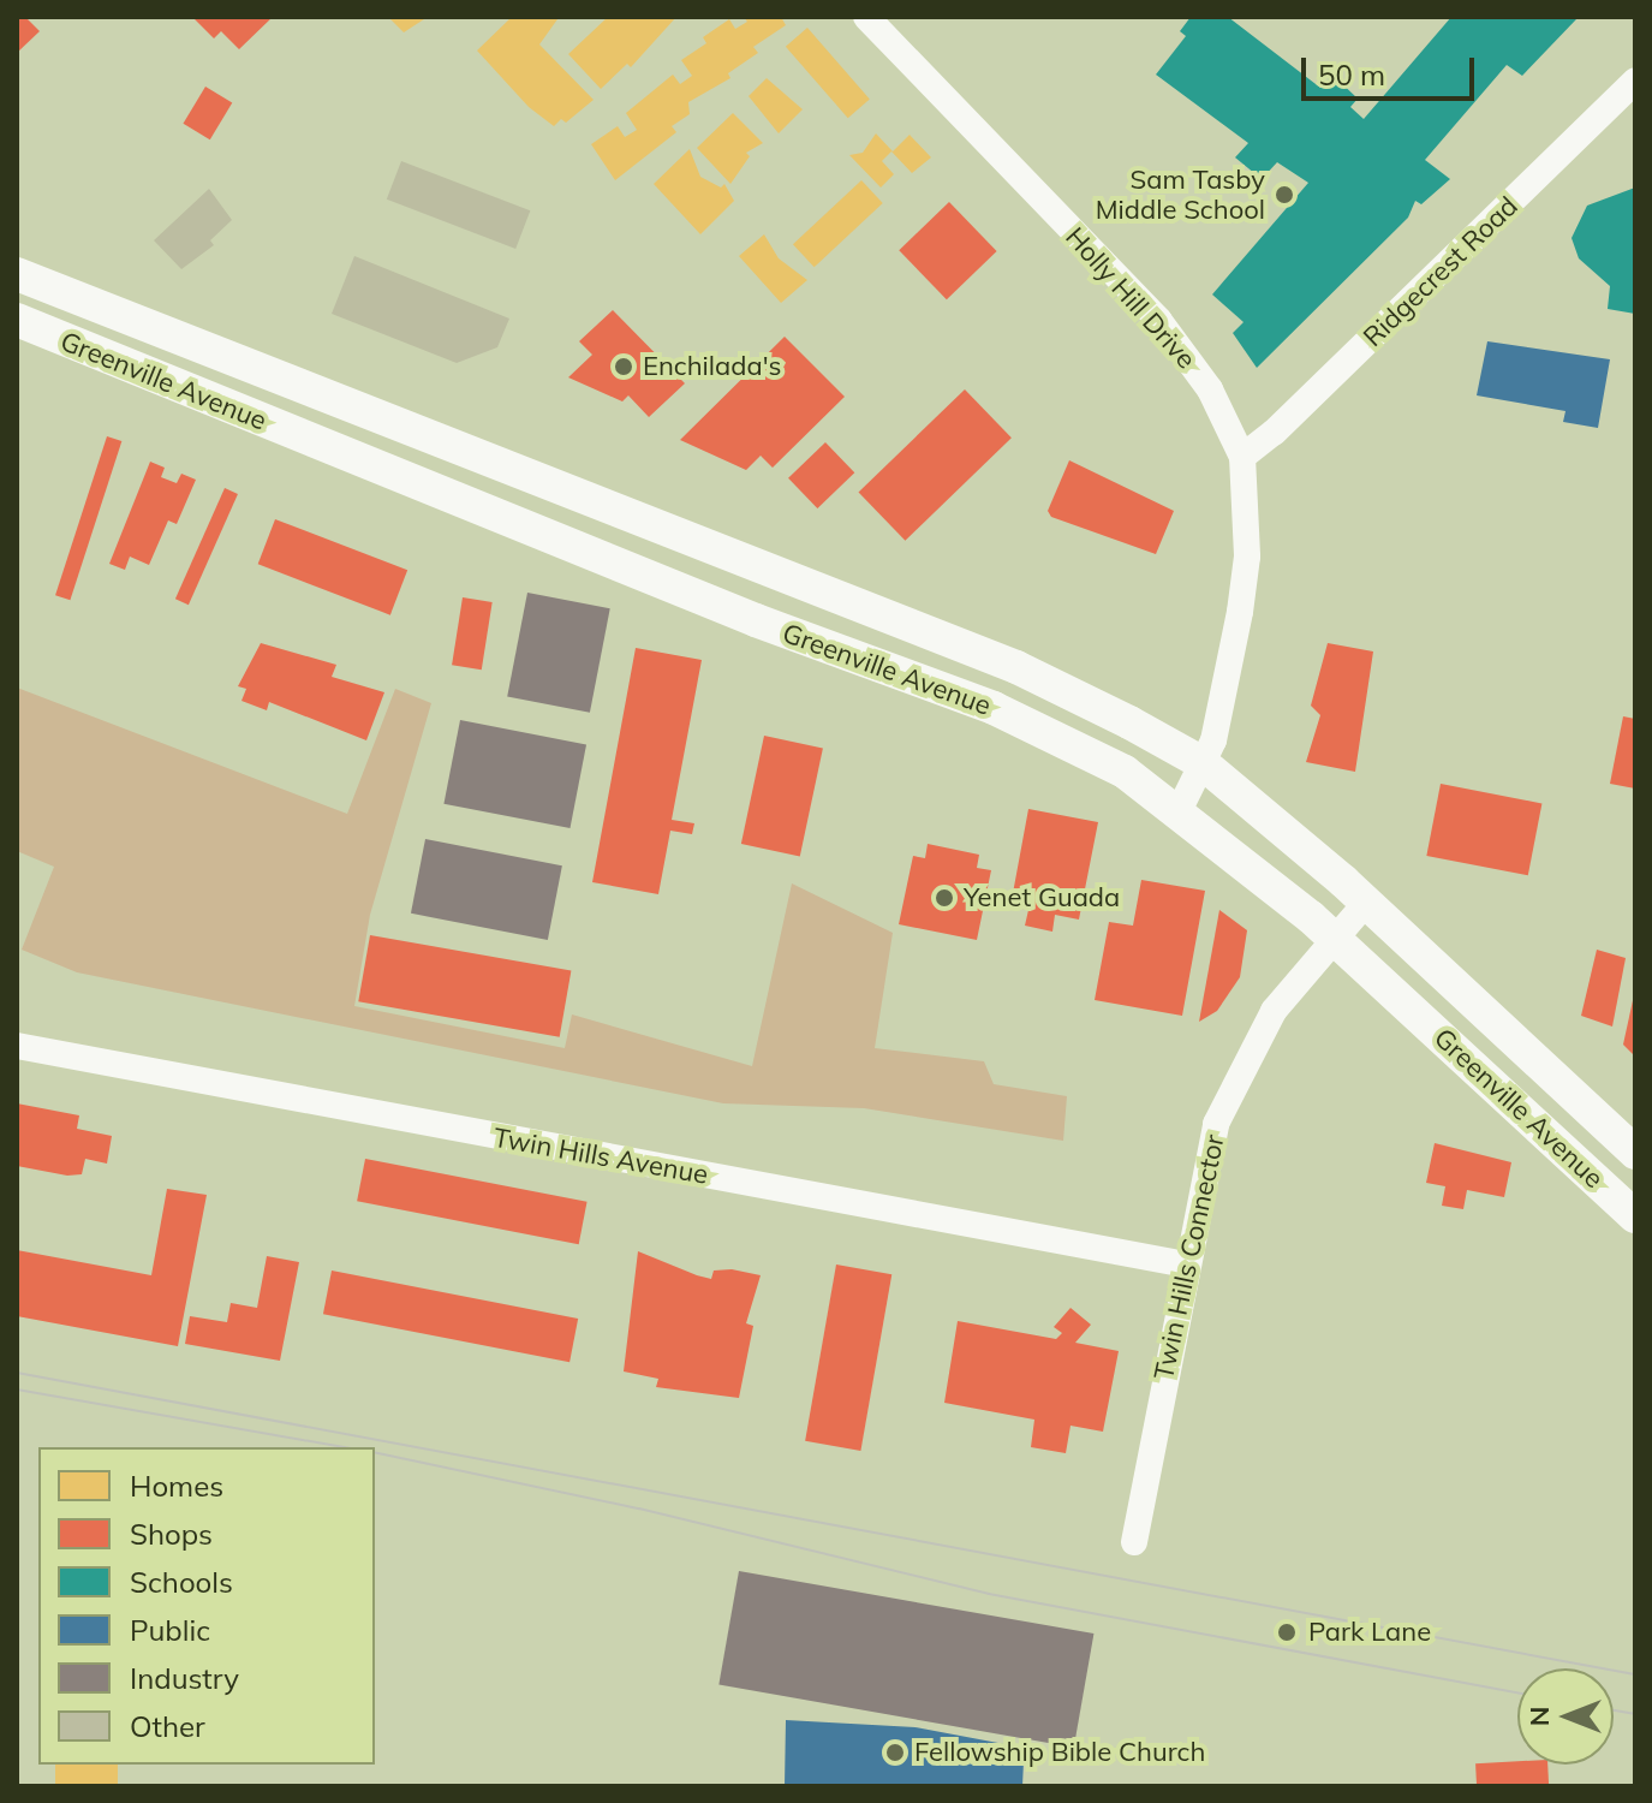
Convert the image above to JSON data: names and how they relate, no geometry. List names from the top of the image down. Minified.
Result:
{"streets":{"main road":["Greenville Avenue"],"street":["Ridgecrest Road","Holly Hill Drive","Twin Hills Avenue","Twin Hills Connector"]},"crossings":[["Ridgecrest Road","Holly Hill Drive"],["Holly Hill Drive","Greenville Avenue"],["Greenville Avenue","Twin Hills Connector"],["Twin Hills Avenue","Twin Hills Connector"]],"places":["Sam Tasby Middle School","Enchilada's","Yenet Guada","Park Lane","Fellowship Bible Church"],"legend":["Homes","Shops","Schools","Public","Industry","Other"],"scale_bar":"50 m","north":"left"}
